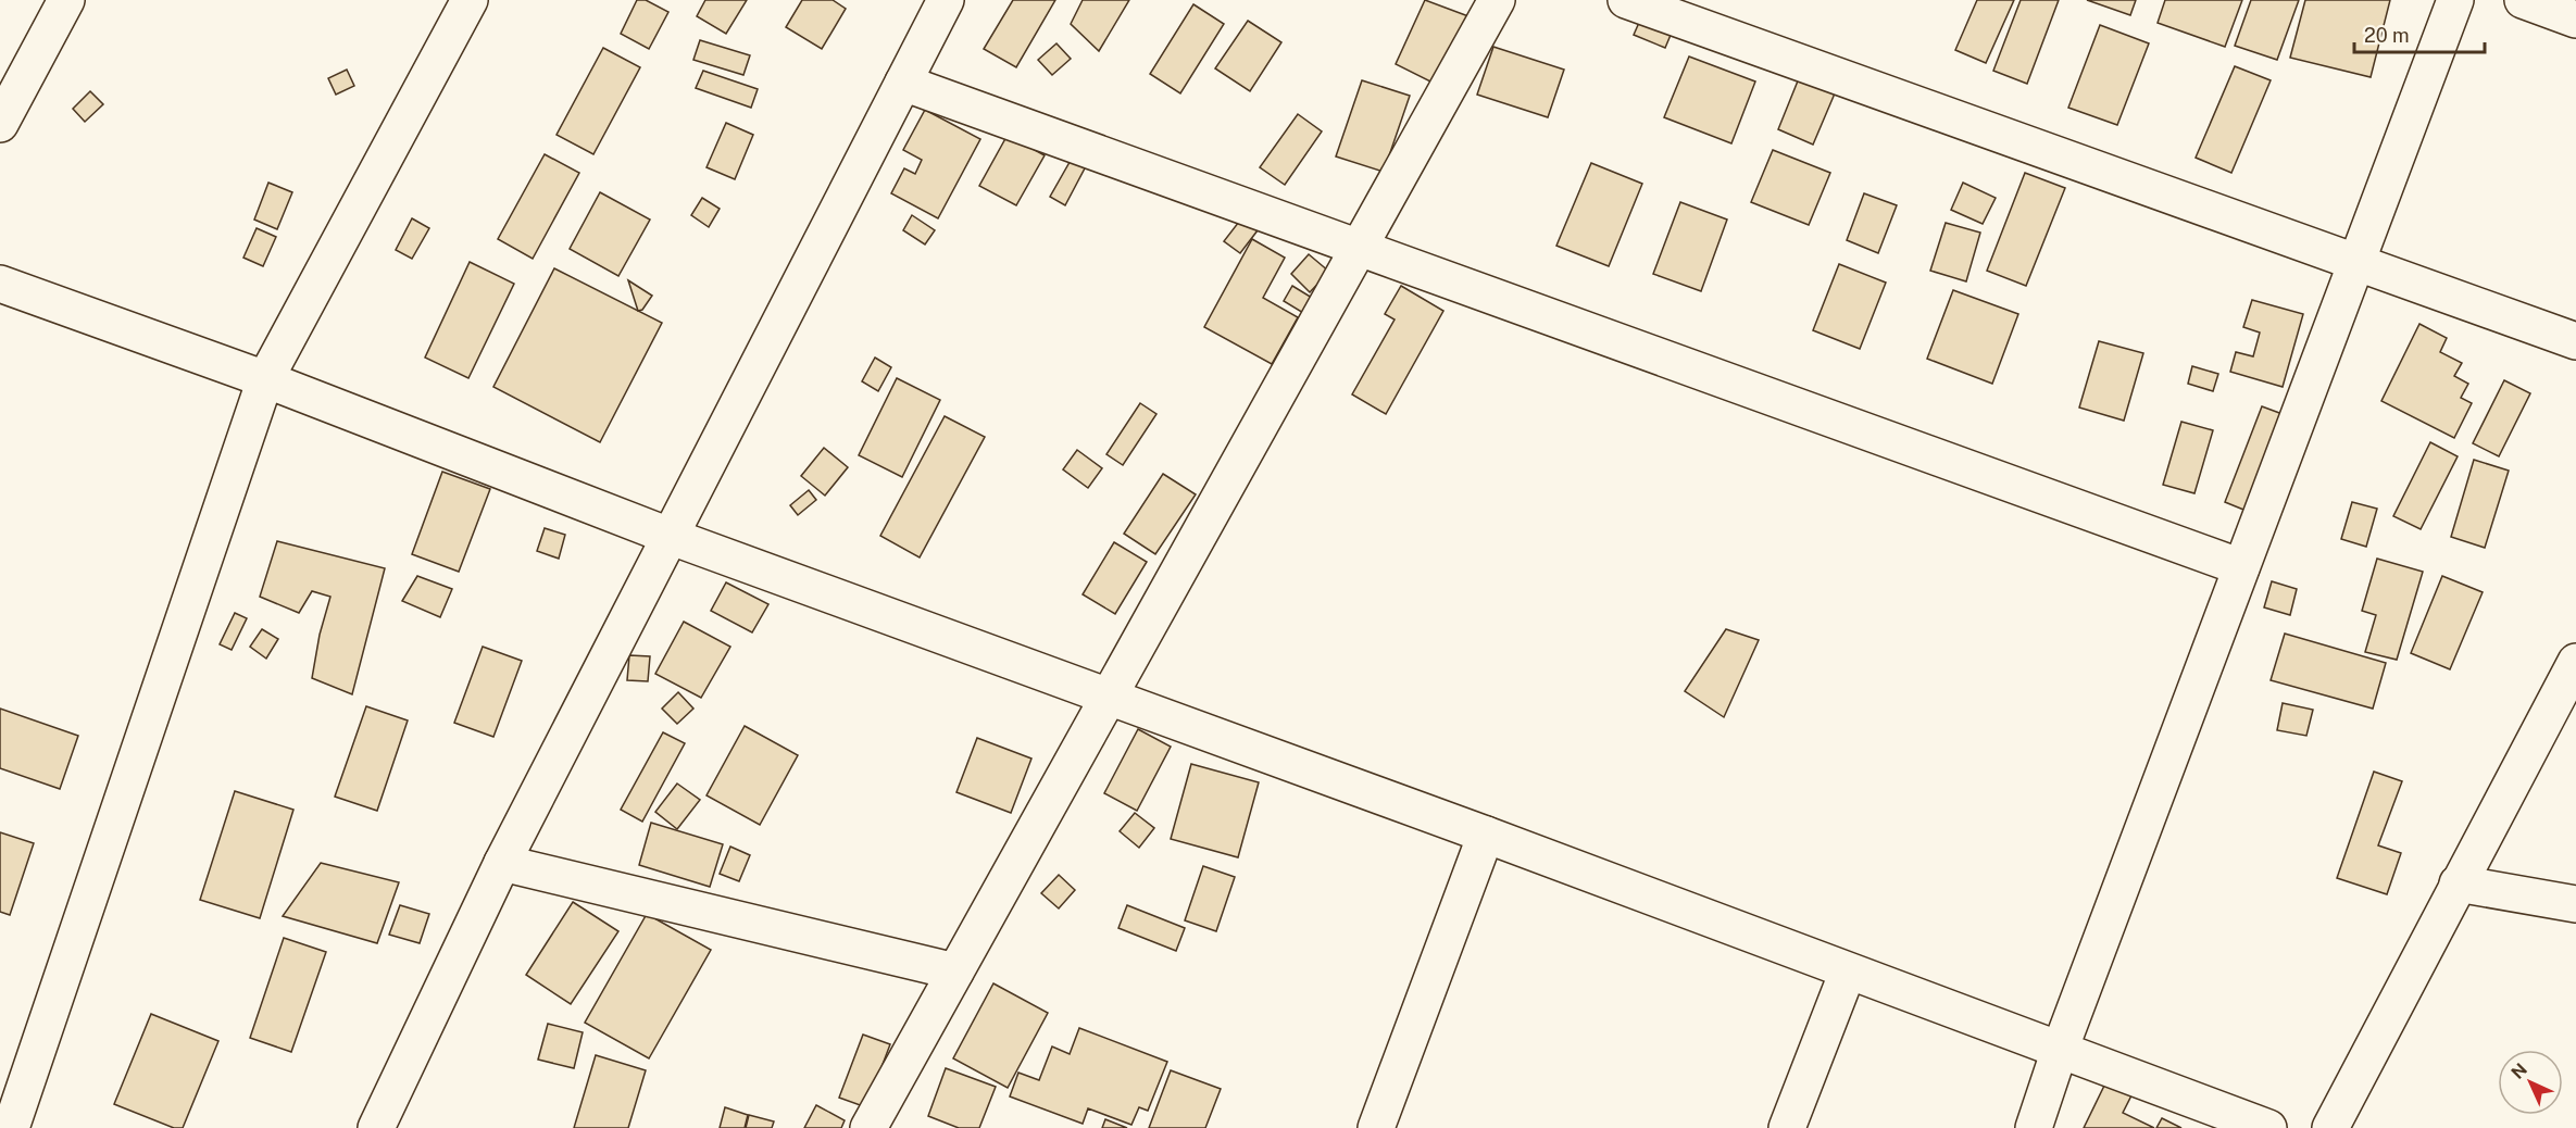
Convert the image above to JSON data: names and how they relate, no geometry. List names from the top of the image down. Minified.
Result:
{"scale_bar":"20 m","north":"top left"}
